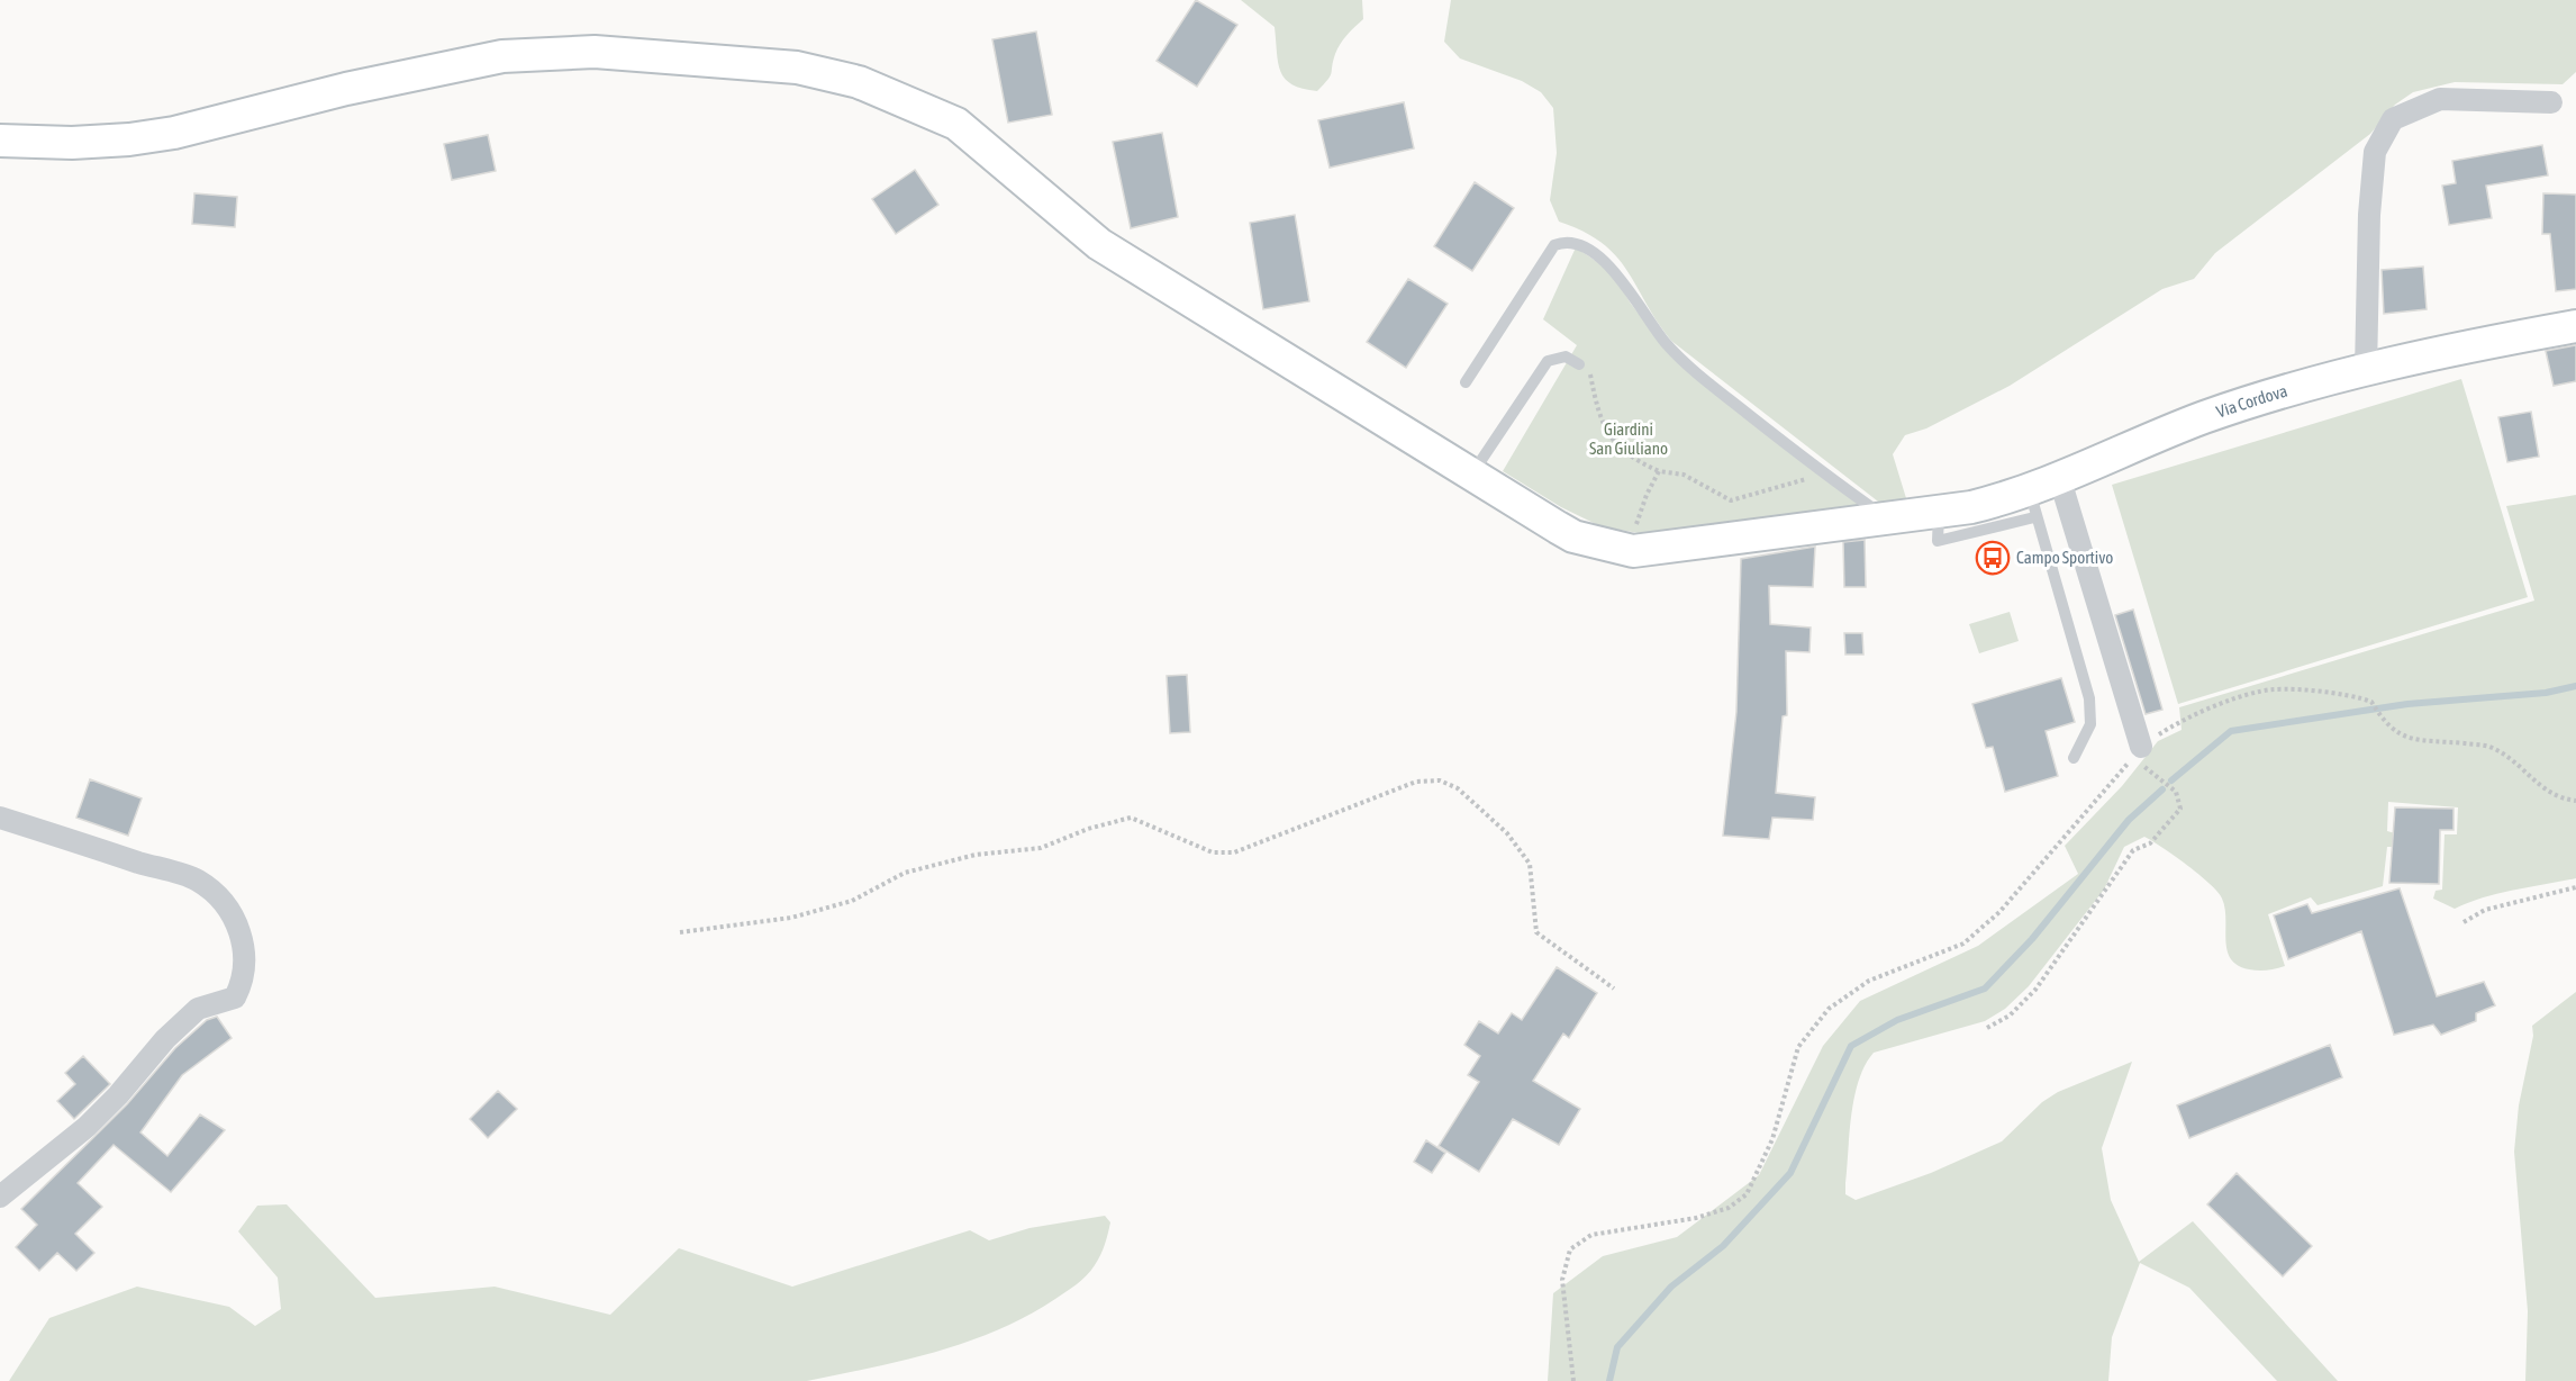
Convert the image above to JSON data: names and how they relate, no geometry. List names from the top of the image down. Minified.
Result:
{"streets":{"street":["Via Cordova"]},"parks":["Giardini San Giuliano"],"places":{"bus stop":["Campo Sportivo"]}}
